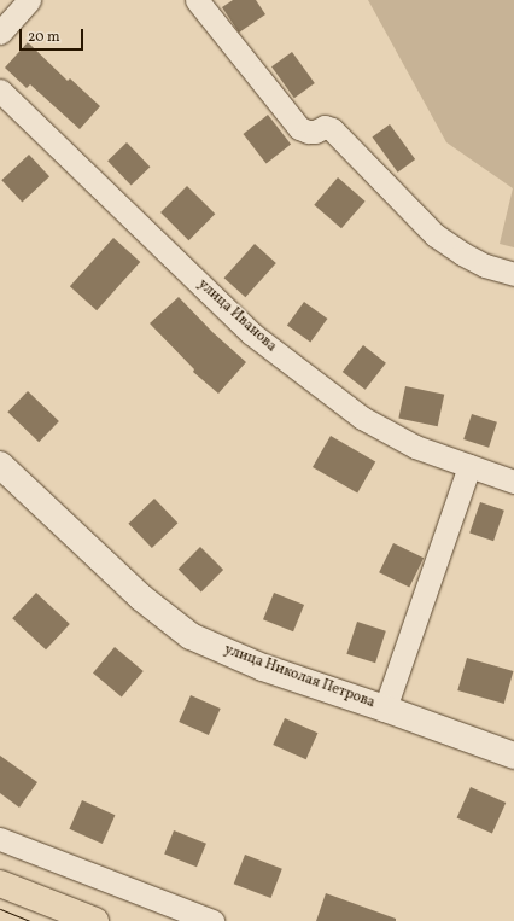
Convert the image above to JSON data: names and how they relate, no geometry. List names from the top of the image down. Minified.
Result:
{"streets":{"main road":["улица Николая Петрова"],"street":["улица Иванова"]},"scale_bar":"20 m"}
